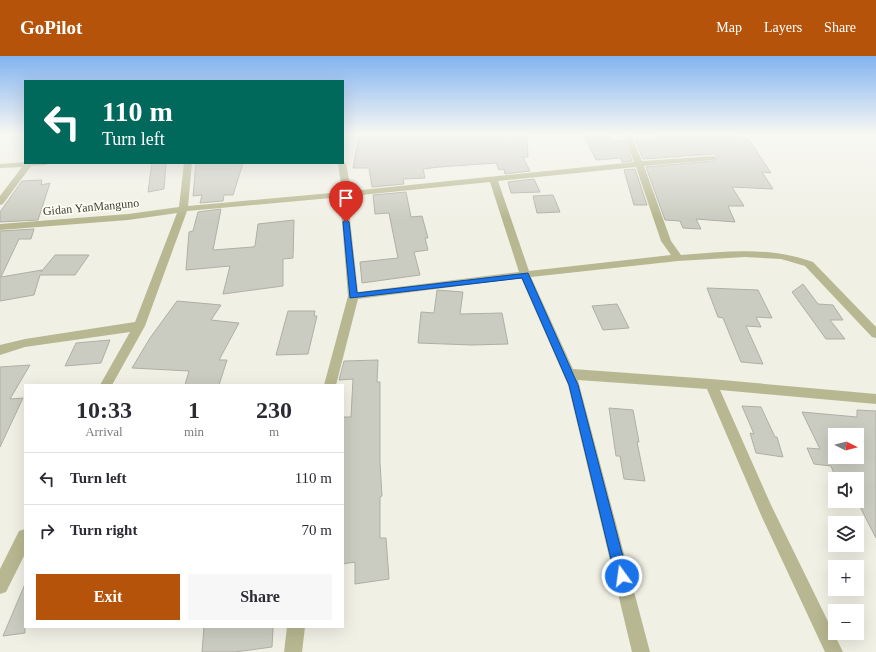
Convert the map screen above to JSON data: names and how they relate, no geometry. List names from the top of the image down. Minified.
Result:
{"streets":{"street":["Gidan YanManguno"]},"north":"right","page":{"header":"GoPilot","nav":["Map","Layers","Share"],"turn":["110 m","Turn left"],"eta":["10:33","Arrival","1","min","230","m"],"map_buttons":["+","−"],"list":[{"name":"Turn left","value":"110 m"},{"name":"Turn right","value":"70 m"}],"buttons":["Exit","Share"]}}
